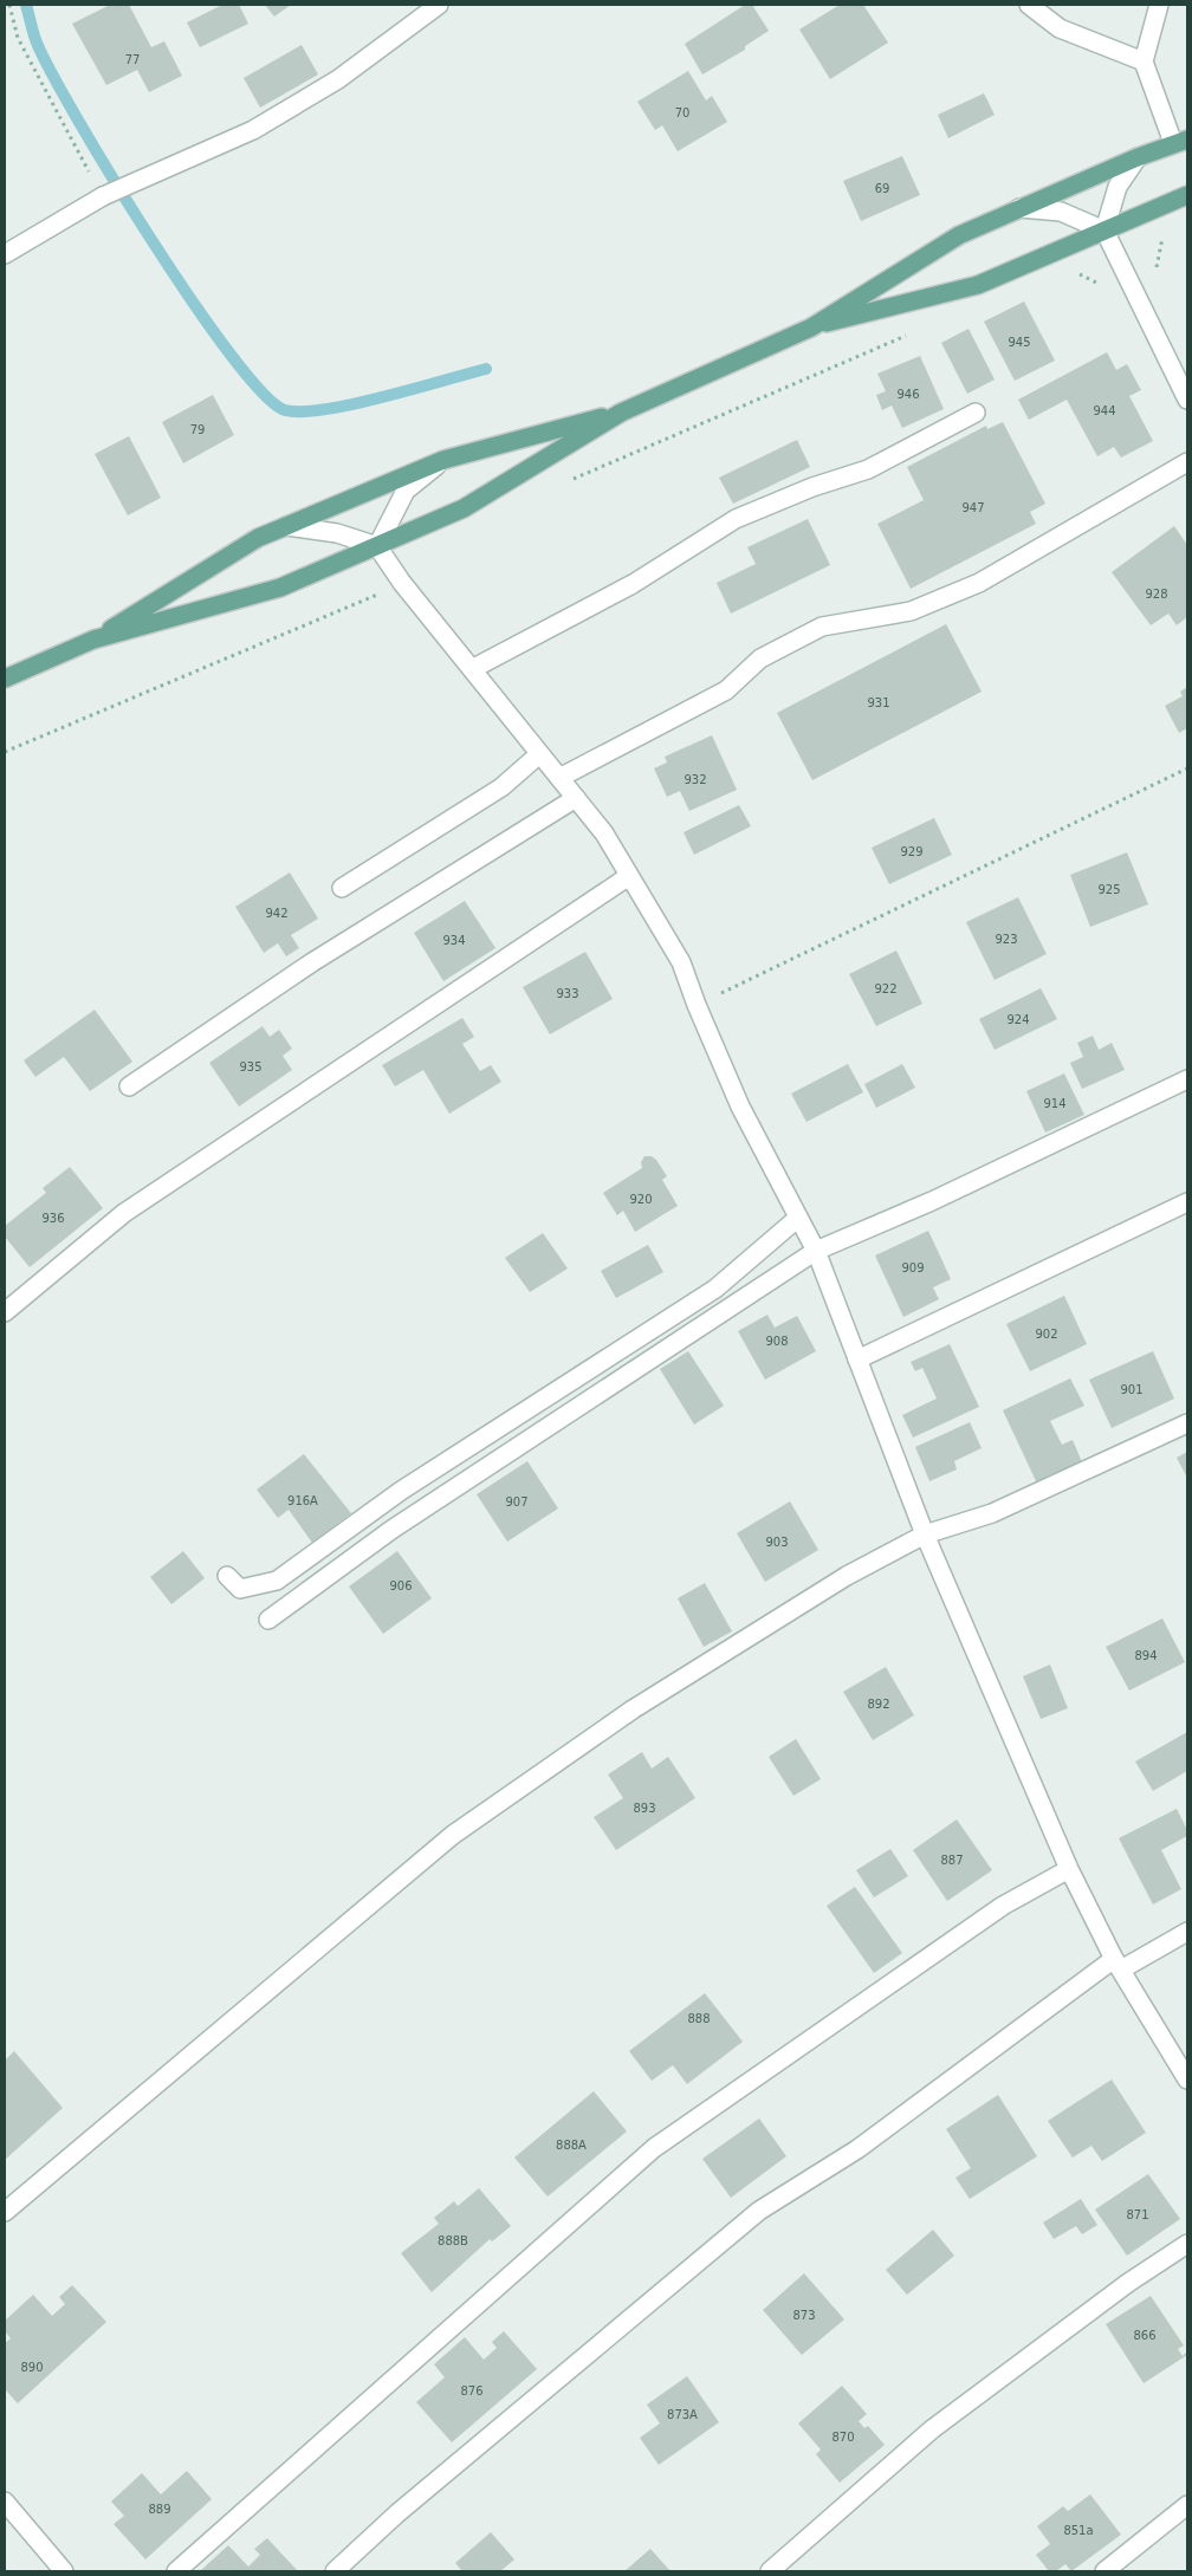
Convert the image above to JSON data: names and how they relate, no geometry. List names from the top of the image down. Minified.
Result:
{"house_numbers":["77","70","69","945","946","944","79","947","928","931","932","929","925","942","923","934","922","933","924","935","914","920","936","909","902","908","901","916A","907","903","906","894","892","893","887","888","888A","871","888B","873","866","890","876","873A","870","889","851a"]}
